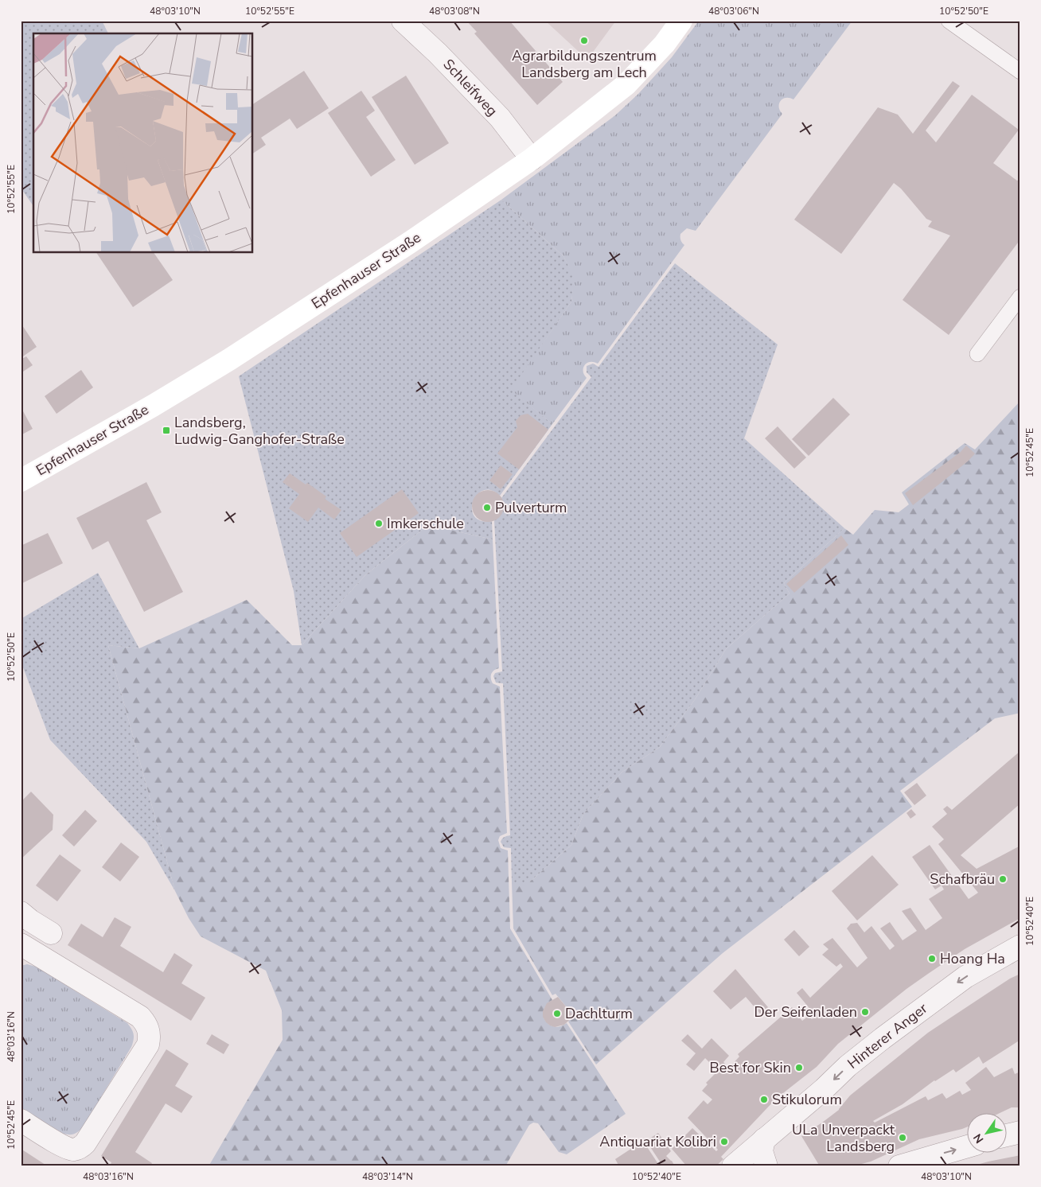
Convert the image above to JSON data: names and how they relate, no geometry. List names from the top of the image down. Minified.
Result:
{"streets":{"main road":["Epfenhauser Straße"],"street":["Schleifweg","Hinterer Anger"]},"crossings":[["Schleifweg","Epfenhauser Straße"]],"one_way":["Hinterer Anger"],"places":{"other":["Agrarbildungszentrum Landsberg am Lech","Pulverturm","Imkerschule","Schafbräu","Hoang Ha","Der Seifenladen","Dachlturm","Best for Skin","Stikulorum","ULa Unverpackt Landsberg","Antiquariat Kolibri"],"transit":["Landsberg, Ludwig-Ganghofer-Straße"]},"north":"bottom left","coordinates":["48°03'10\"N","10°52'55\"E","48°03'08\"N","48°03'06\"N","10°52'50\"E","10°52'45\"E","10°52'40\"E","48°03'16\"N","48°03'14\"N"]}
